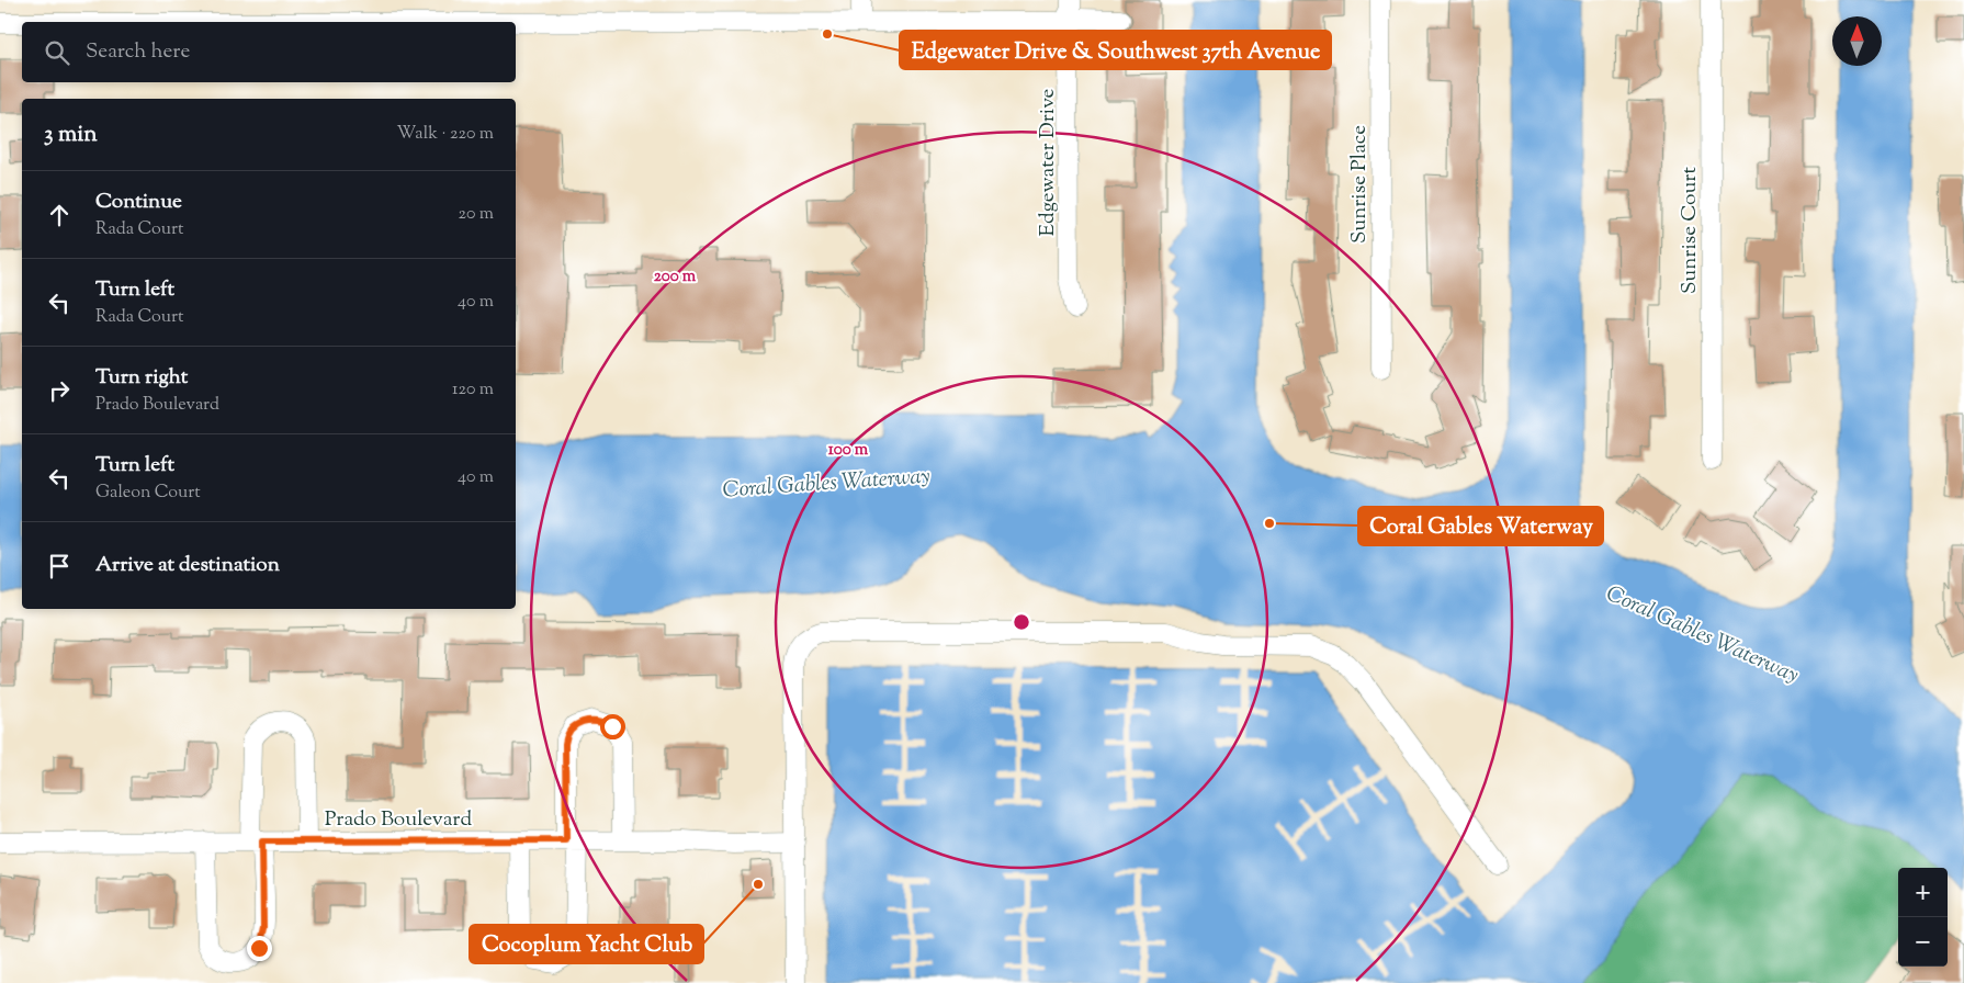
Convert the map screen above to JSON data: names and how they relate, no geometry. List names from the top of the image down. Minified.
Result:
{"streets":{"street":["Edgewater Drive","Sunrise Place","Sunrise Court","Prado Boulevard"]},"water":["Coral Gables Waterway"],"places":["Edgewater Drive & Southwest 37th Avenue","Coral Gables Waterway","Cocoplum Yacht Club"],"north":"top","page":{"search":"Search here","heading":["3 min","Walk · 220 m"],"list":[["Continue","Rada Court","20 m"],["Turn left","Rada Court","40 m"],["Turn right","Prado Boulevard","120 m"],["Turn left","Galeon Court","40 m"],"Arrive at destination"],"map_buttons":["+","−"]},"rings":["200 m","100 m"]}
